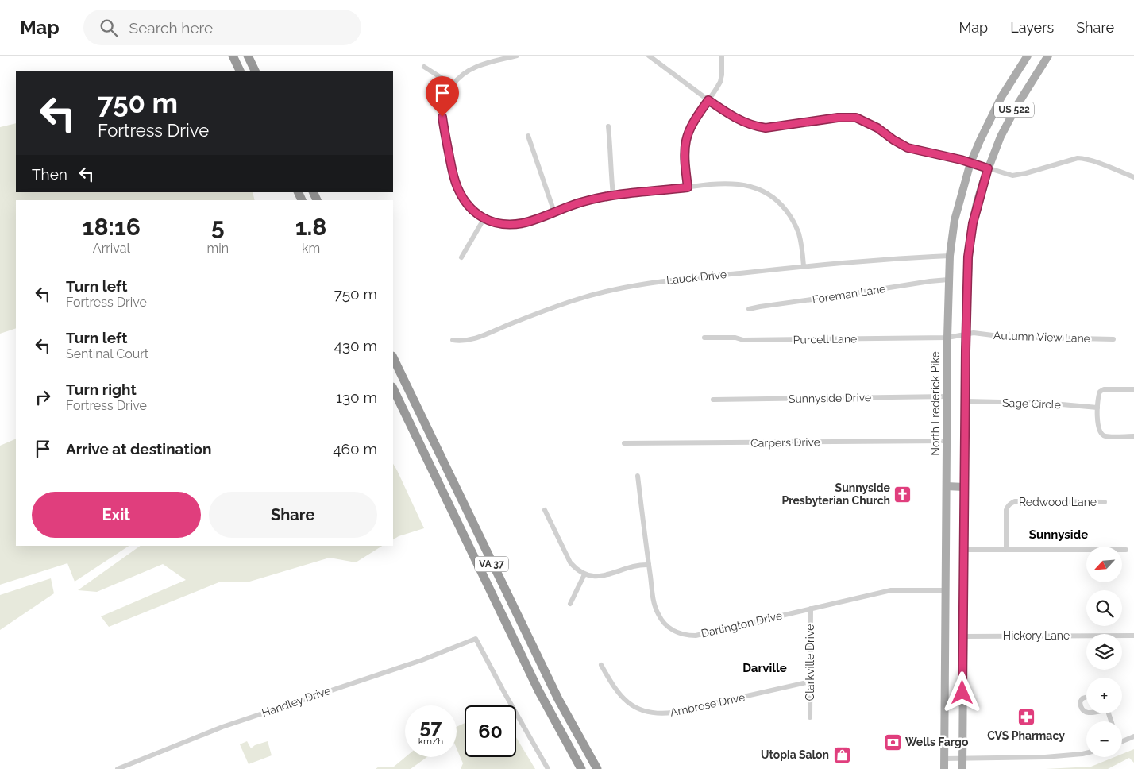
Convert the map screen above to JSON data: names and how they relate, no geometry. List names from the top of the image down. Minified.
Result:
{"streets":{"highway":["VA 37"],"main road":["US 522","North Frederick Pike"],"street":["Lauck Drive","Foreman Lane","Autumn View Lane","Purcell Lane","Sunnyside Drive","Sage Circle","Carpers Drive","Redwood Lane","Darlington Drive","Hickory Lane","Clarkville Drive","Handley Drive","Ambrose Drive"]},"crossings":[["US 522","Autumn View Lane"],["US 522","Sage Circle"],["US 522","Hickory Lane"],["Lauck Drive","North Frederick Pike"],["Foreman Lane","North Frederick Pike"],["Autumn View Lane","Purcell Lane"],["Autumn View Lane","North Frederick Pike"],["Purcell Lane","North Frederick Pike"],["Sunnyside Drive","North Frederick Pike"],["North Frederick Pike","Carpers Drive"],["North Frederick Pike","Darlington Drive"],["Darlington Drive","Clarkville Drive"],["Clarkville Drive","Ambrose Drive"]],"districts":["Sunnyside","Darville"],"places":{"church":["Sunnyside Presbyterian Church"],"pharmacy":["CVS Pharmacy"],"bank":["Wells Fargo"],"shop":["Utopia Salon"]},"north":"bottom left","page":{"header":"Map","search":"Search here","nav":["Map","Layers","Share"],"turn":["750 m","Fortress Drive"],"then":"Then","eta":["18:16","Arrival","5","min","1.8","km"],"list":[{"name":"Turn left","note":"Fortress Drive","value":"750 m"},{"name":"Turn left","note":"Sentinal Court","value":"430 m"},{"name":"Turn right","note":"Fortress Drive","value":"130 m"},{"name":"Arrive at destination","value":"460 m"}],"buttons":["Exit","Share"],"map_buttons":["+","−"],"speed":"57 km/h","limit":"60"}}
